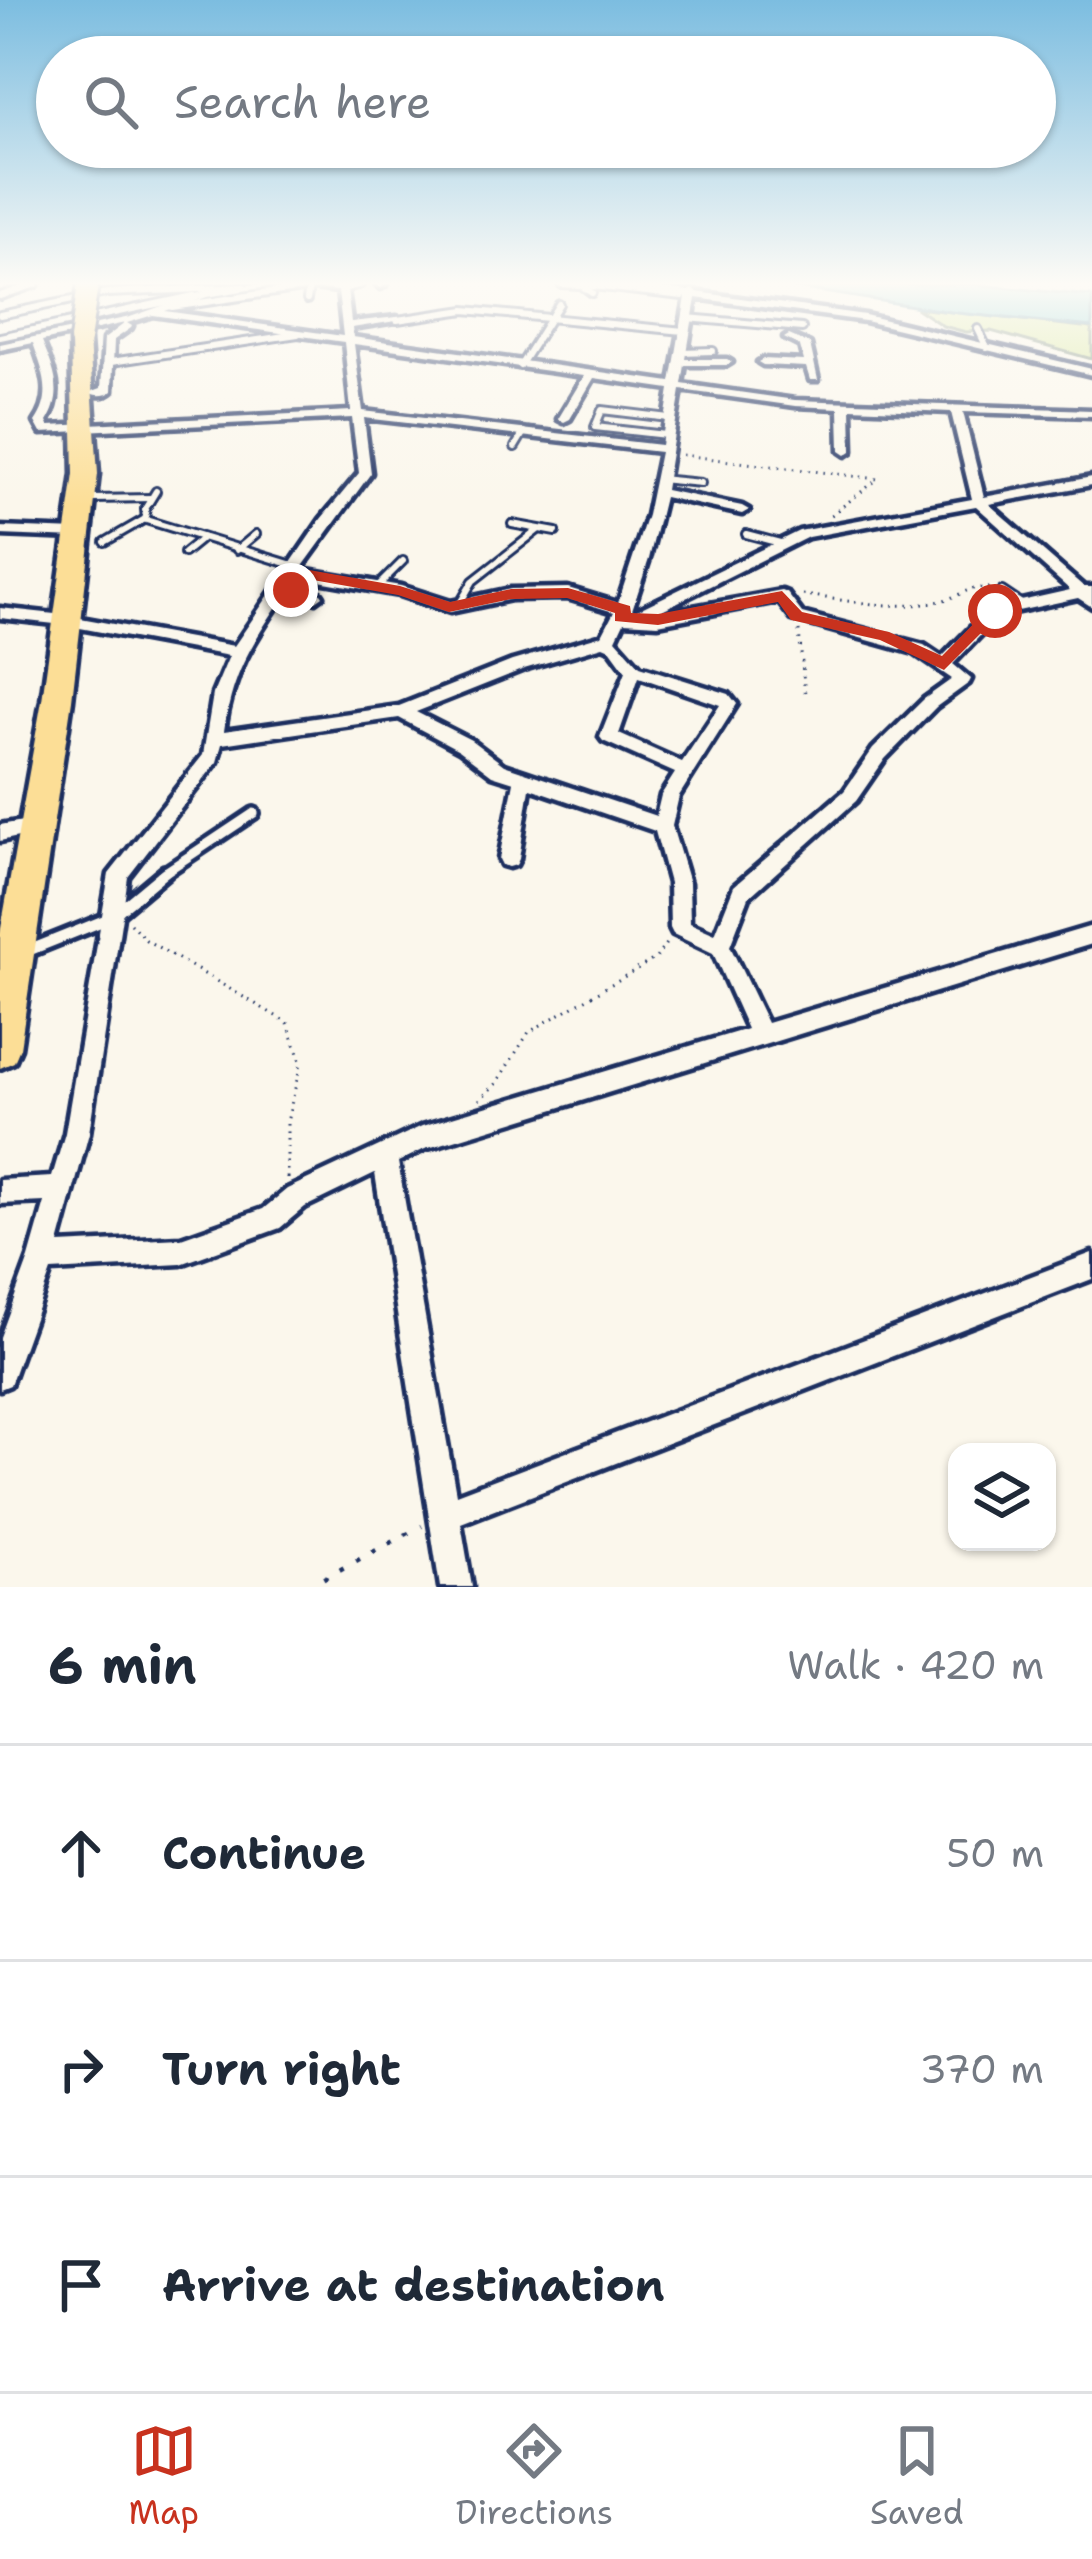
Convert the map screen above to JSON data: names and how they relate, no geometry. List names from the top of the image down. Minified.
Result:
{"page":{"search":"Search here","heading":["6 min","Walk · 420 m"],"list":[["Continue","50 m"],["Turn right","370 m"],"Arrive at destination"],"nav":["Map","Directions","Saved"]}}
